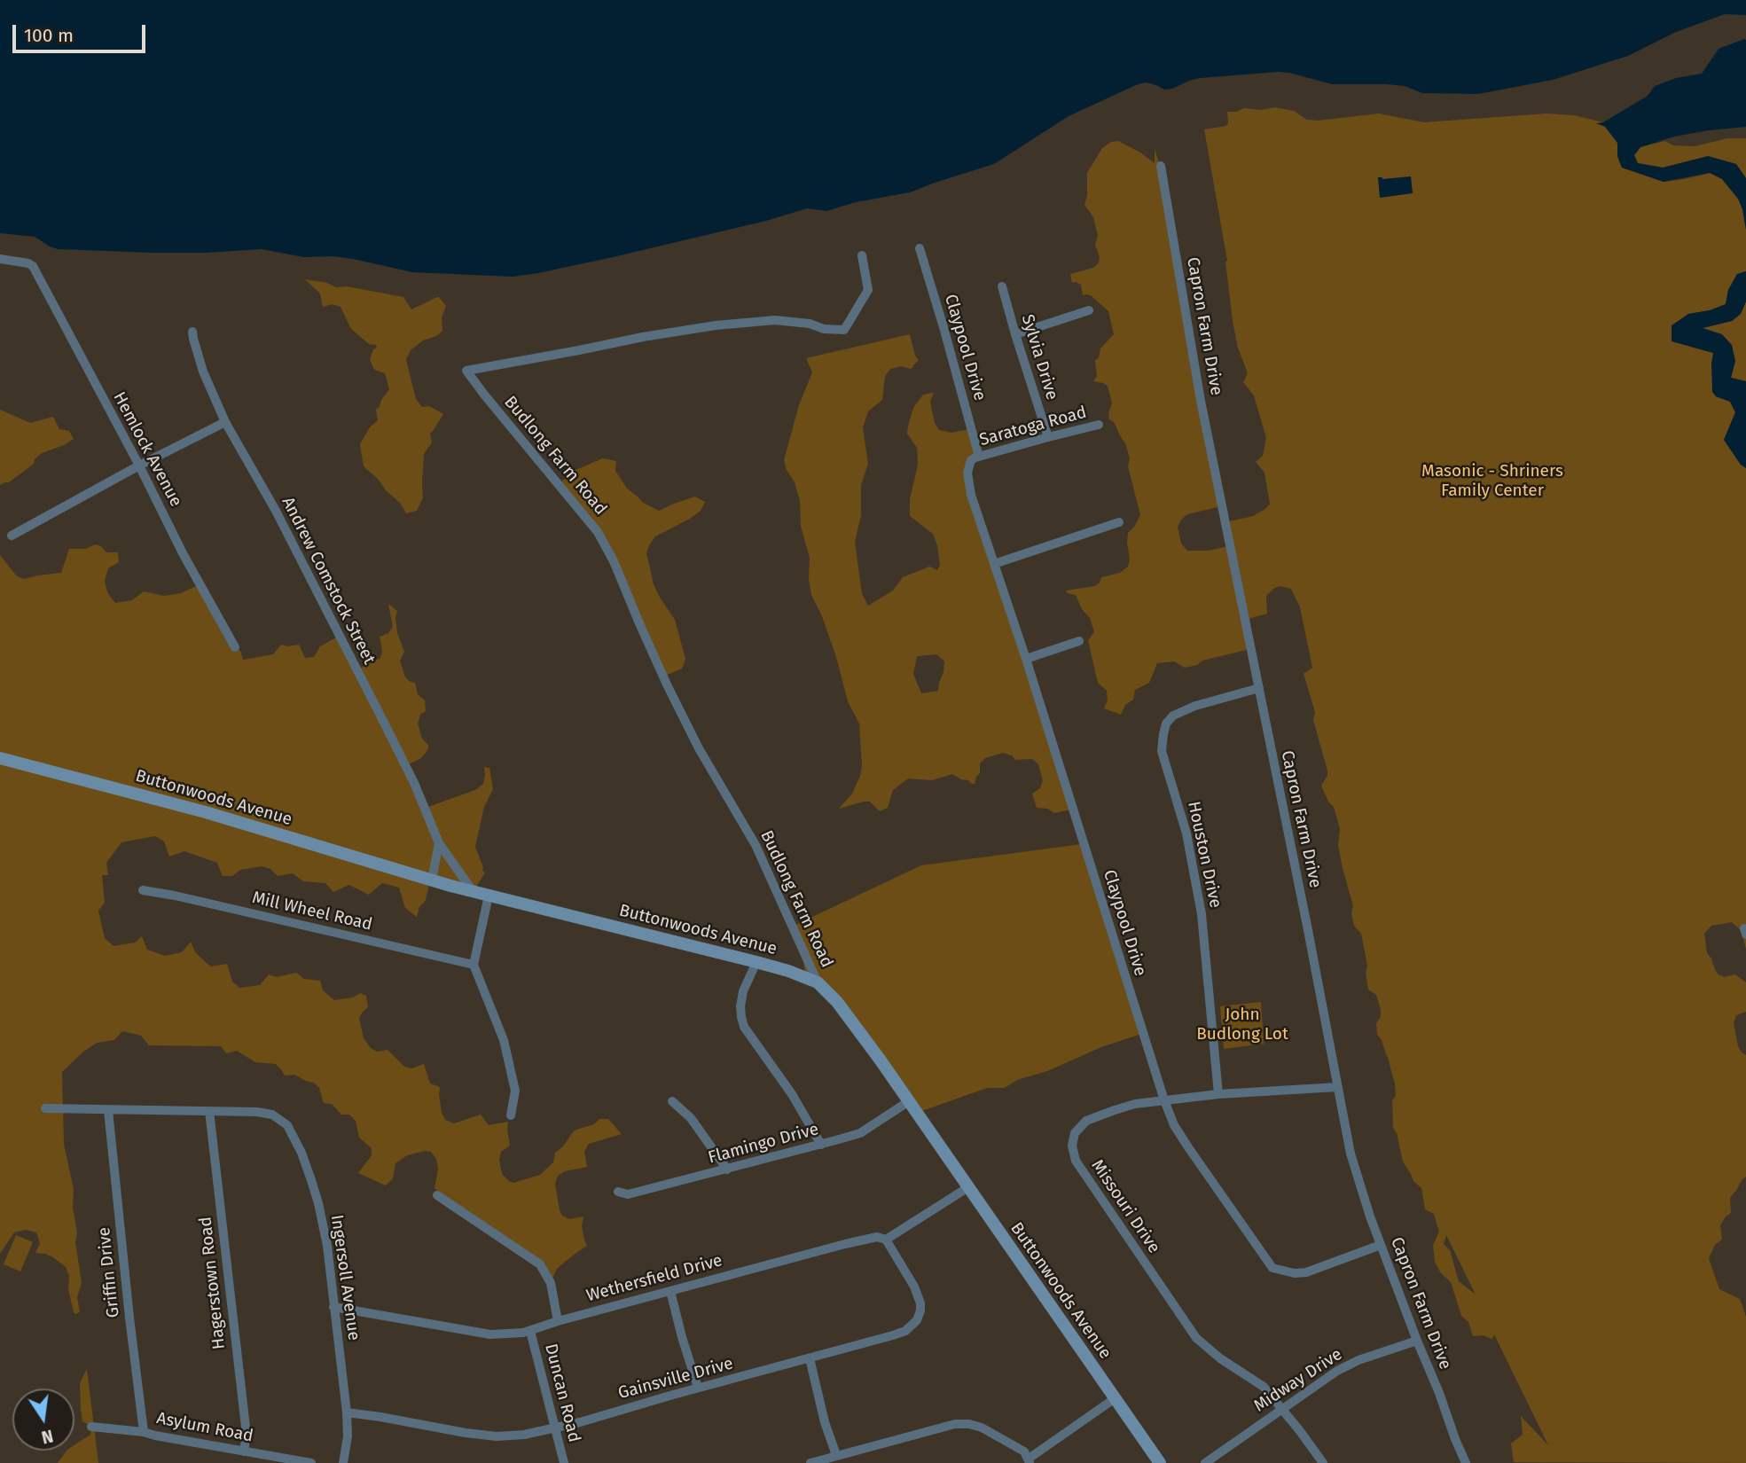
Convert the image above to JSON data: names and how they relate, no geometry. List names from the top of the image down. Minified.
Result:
{"streets":{"street":["Capron Farm Drive","Claypool Drive","Sylvia Drive","Saratoga Road","Hemlock Avenue","Budlong Farm Road","Andrew Comstock Street","Buttonwoods Avenue","Houston Drive","Mill Wheel Road","Flamingo Drive","Missouri Drive","Griffin Drive","Ingersoll Avenue","Wethersfield Drive","Hagerstown Road","Gainsville Drive","Midway Drive","Duncan Road","Asylum Road"]},"crossings":[["Capron Farm Drive","Claypool Drive"],["Capron Farm Drive","Houston Drive"],["Capron Farm Drive","Missouri Drive"],["Capron Farm Drive","Midway Drive"],["Claypool Drive","Saratoga Road"],["Claypool Drive","Missouri Drive"],["Sylvia Drive","Saratoga Road"],["Budlong Farm Road","Buttonwoods Avenue"],["Andrew Comstock Street","Buttonwoods Avenue"],["Buttonwoods Avenue","Flamingo Drive"],["Buttonwoods Avenue","Wethersfield Drive"],["Houston Drive","Missouri Drive"],["Missouri Drive","Midway Drive"],["Griffin Drive","Ingersoll Avenue"],["Griffin Drive","Asylum Road"],["Ingersoll Avenue","Wethersfield Drive"],["Ingersoll Avenue","Hagerstown Road"],["Ingersoll Avenue","Gainsville Drive"],["Wethersfield Drive","Gainsville Drive"],["Wethersfield Drive","Duncan Road"],["Hagerstown Road","Asylum Road"],["Gainsville Drive","Duncan Road"]],"parks":["Masonic - Shriners Family Center","John Budlong Lot"],"scale_bar":"100 m","north":"bottom"}
